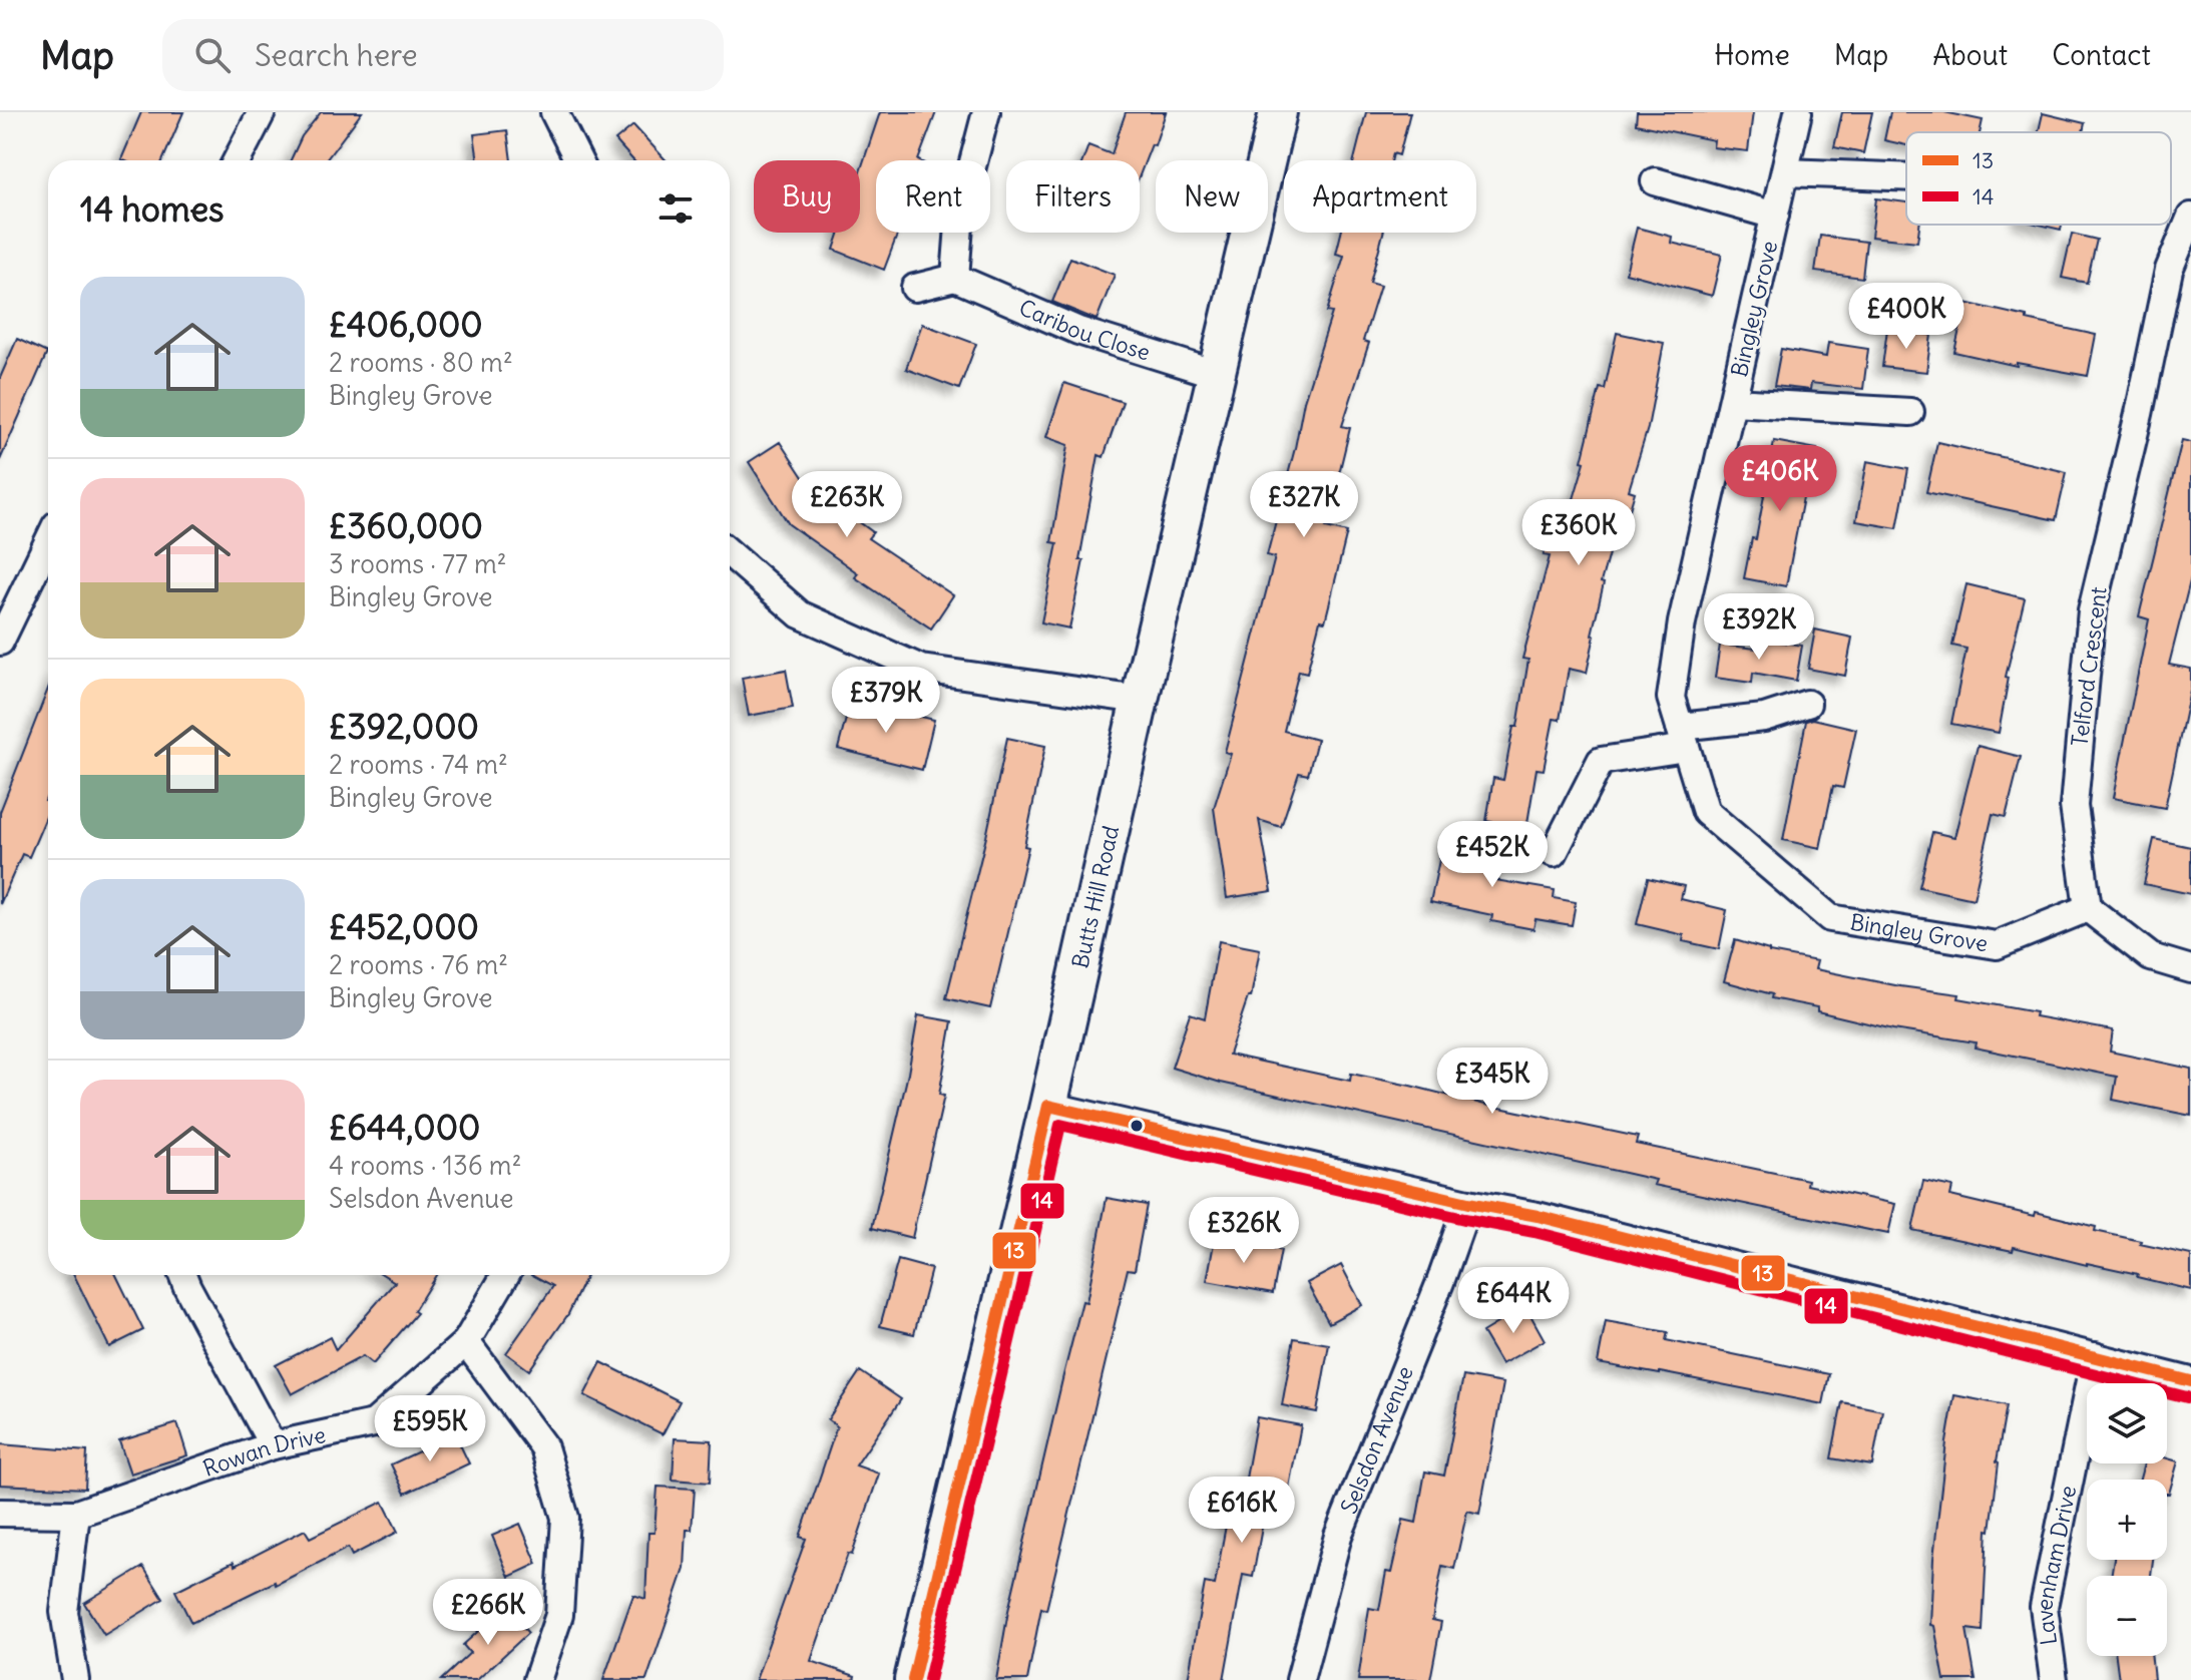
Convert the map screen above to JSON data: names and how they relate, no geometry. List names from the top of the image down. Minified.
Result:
{"streets":{"street":["Bingley Grove","Caribou Close","Telford Crescent","Butts Hill Road","Selsdon Avenue","Rowan Drive","Lavenham Drive"]},"crossings":[["Bingley Grove","Telford Crescent"],["Caribou Close","Butts Hill Road"]],"lines":["transit line 13","transit line 14"],"legend":["13","14"],"page":{"header":"Map","search":"Search here","nav":["Home","Map","About","Contact"],"chip":["Buy","Rent","Filters","New","Apartment"],"heading":"14 homes","list":[{"name":"£406,000","note":"2 rooms · 80 m² · Bingley Grove"},{"name":"£360,000","note":"3 rooms · 77 m² · Bingley Grove"},{"name":"£392,000","note":"2 rooms · 74 m² · Bingley Grove"},{"name":"£452,000","note":"2 rooms · 76 m² · Bingley Grove"},{"name":"£644,000","note":"4 rooms · 136 m² · Selsdon Avenue"}],"price":["£400K","£406K","£263K","£327K","£360K","£392K","£379K","£452K","£345K","£326K","£644K","£595K","£616K","£266K"],"map_buttons":["+","−"]}}
